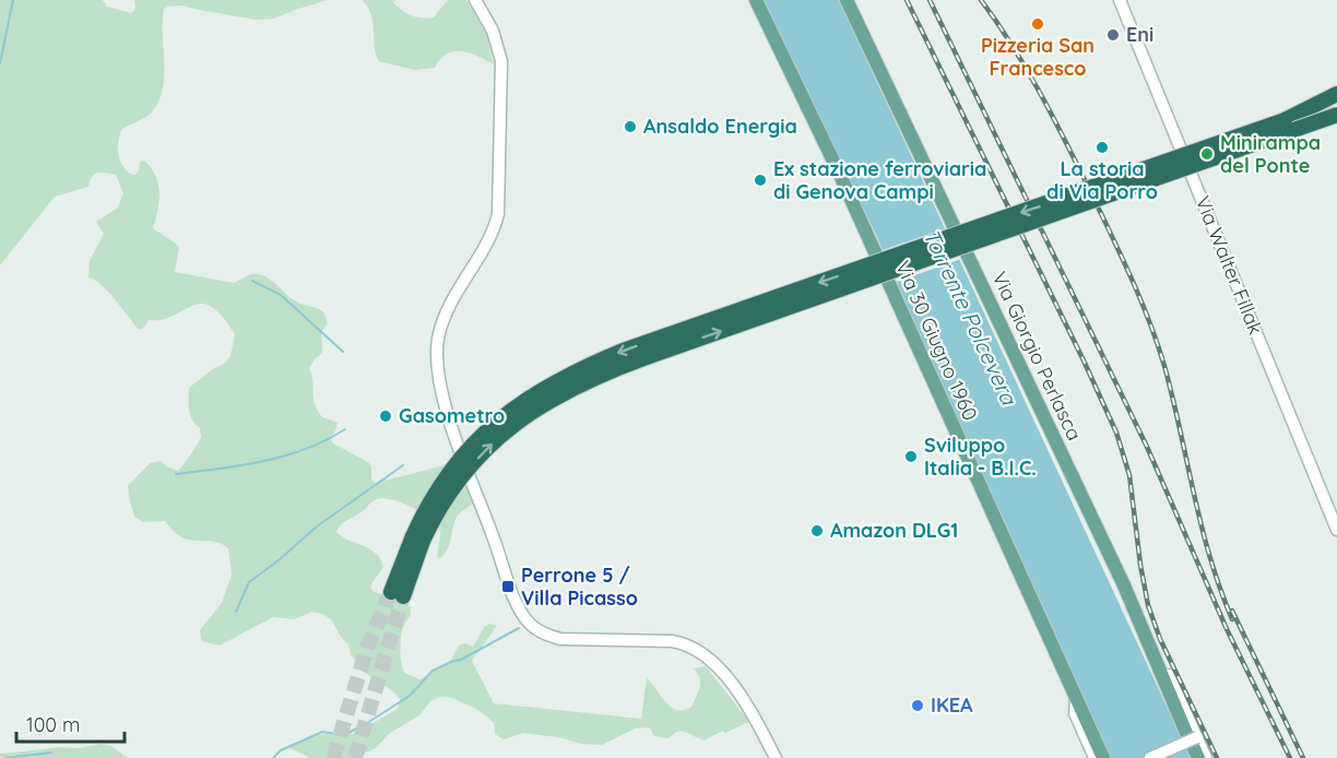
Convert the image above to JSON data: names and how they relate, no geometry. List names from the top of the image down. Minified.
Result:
{"streets":{"main road":["Via Walter Fillak","Via 30 Giugno 1960","Via Giorgio Perlasca"]},"water":["Torrente Polcevera"],"places":{"other":["Pizzeria San Francesco","Eni","Ansaldo Energia","La storia di Via Porro","Minirampa del Ponte","Ex stazione ferroviaria di Genova Campi","Gasometro","Sviluppo Italia - B.I.C.","Amazon DLG1","IKEA"],"transit":["Perrone 5 / Villa Picasso"]},"scale_bar":"100 m"}
